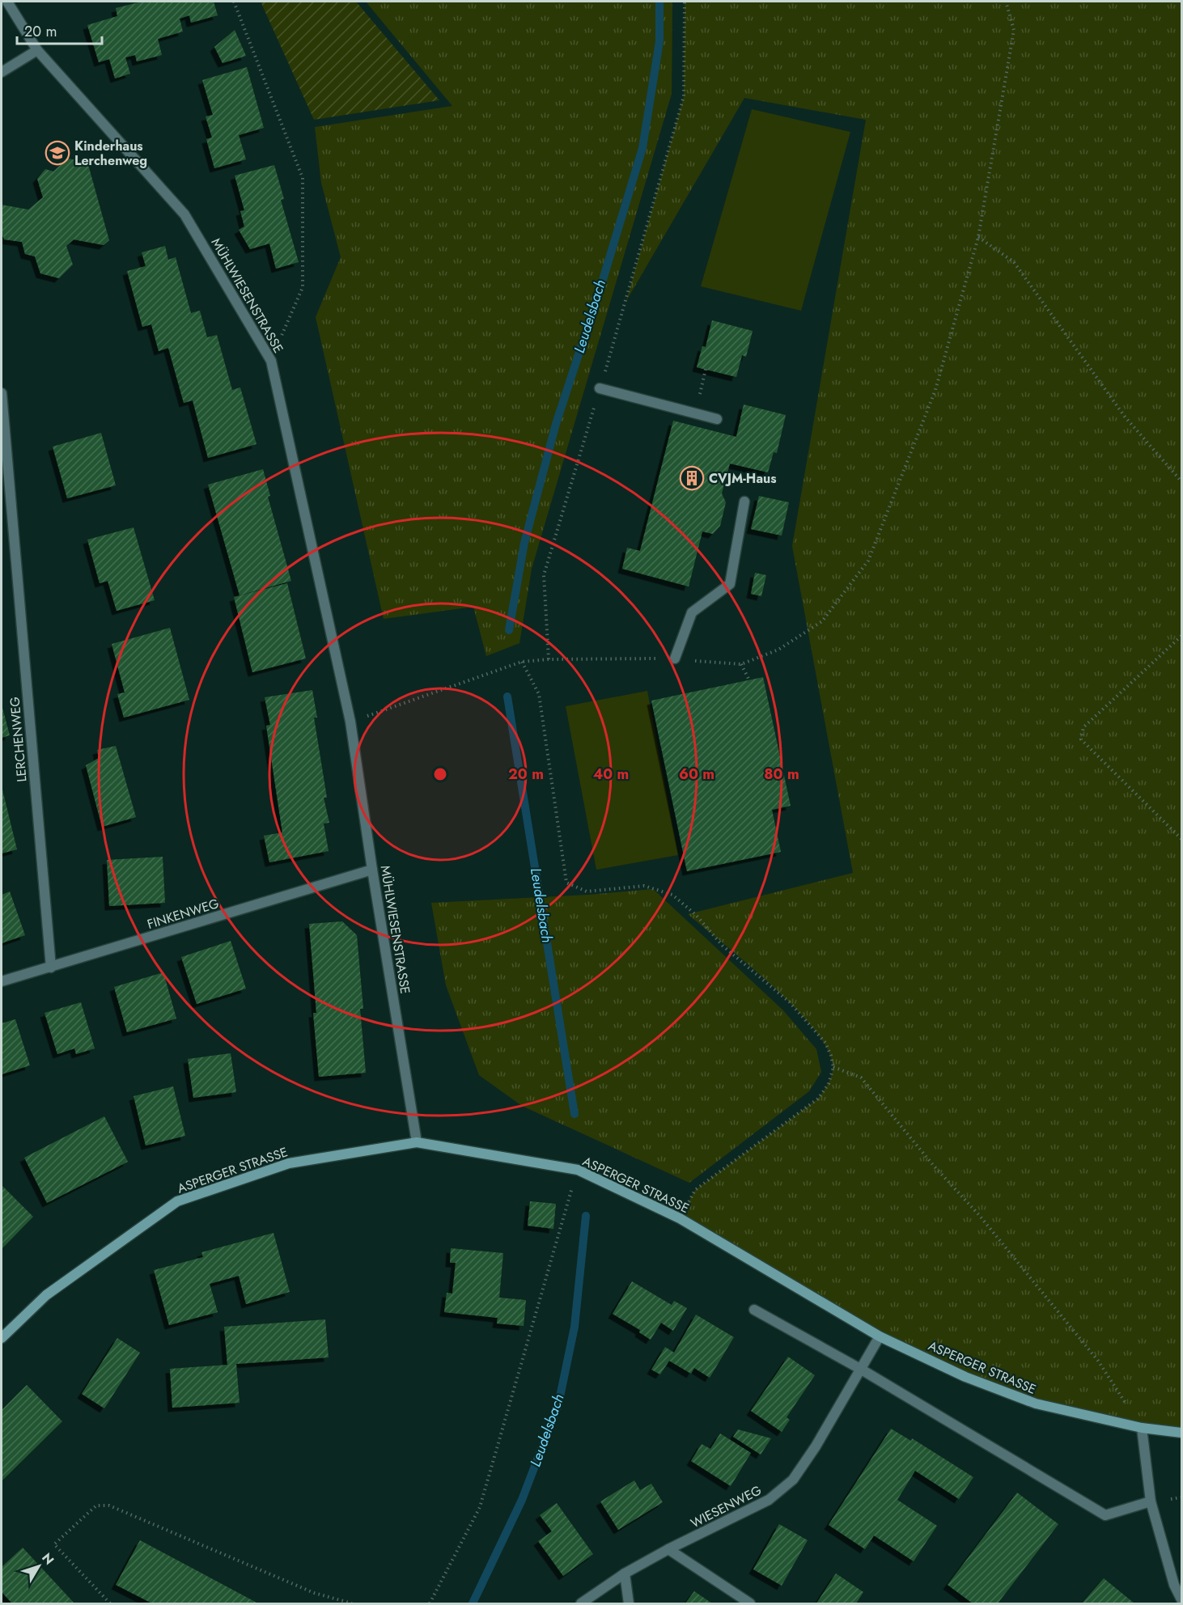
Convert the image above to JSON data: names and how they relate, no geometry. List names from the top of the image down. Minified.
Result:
{"streets":{"street":["MÜHLWIESENSTRASSE","LERCHENWEG","FINKENWEG","ASPERGER STRASSE","WIESENWEG"]},"crossings":[["MÜHLWIESENSTRASSE","FINKENWEG"],["MÜHLWIESENSTRASSE","ASPERGER STRASSE"],["LERCHENWEG","FINKENWEG"],["ASPERGER STRASSE","WIESENWEG"]],"water":["Leudelsbach"],"places":{"school or university":["Kinderhaus Lerchenweg"],"building":["CVJM-Haus"]},"scale_bar":"20 m","north":"top right","rings":["20 m","40 m","60 m","80 m"]}
